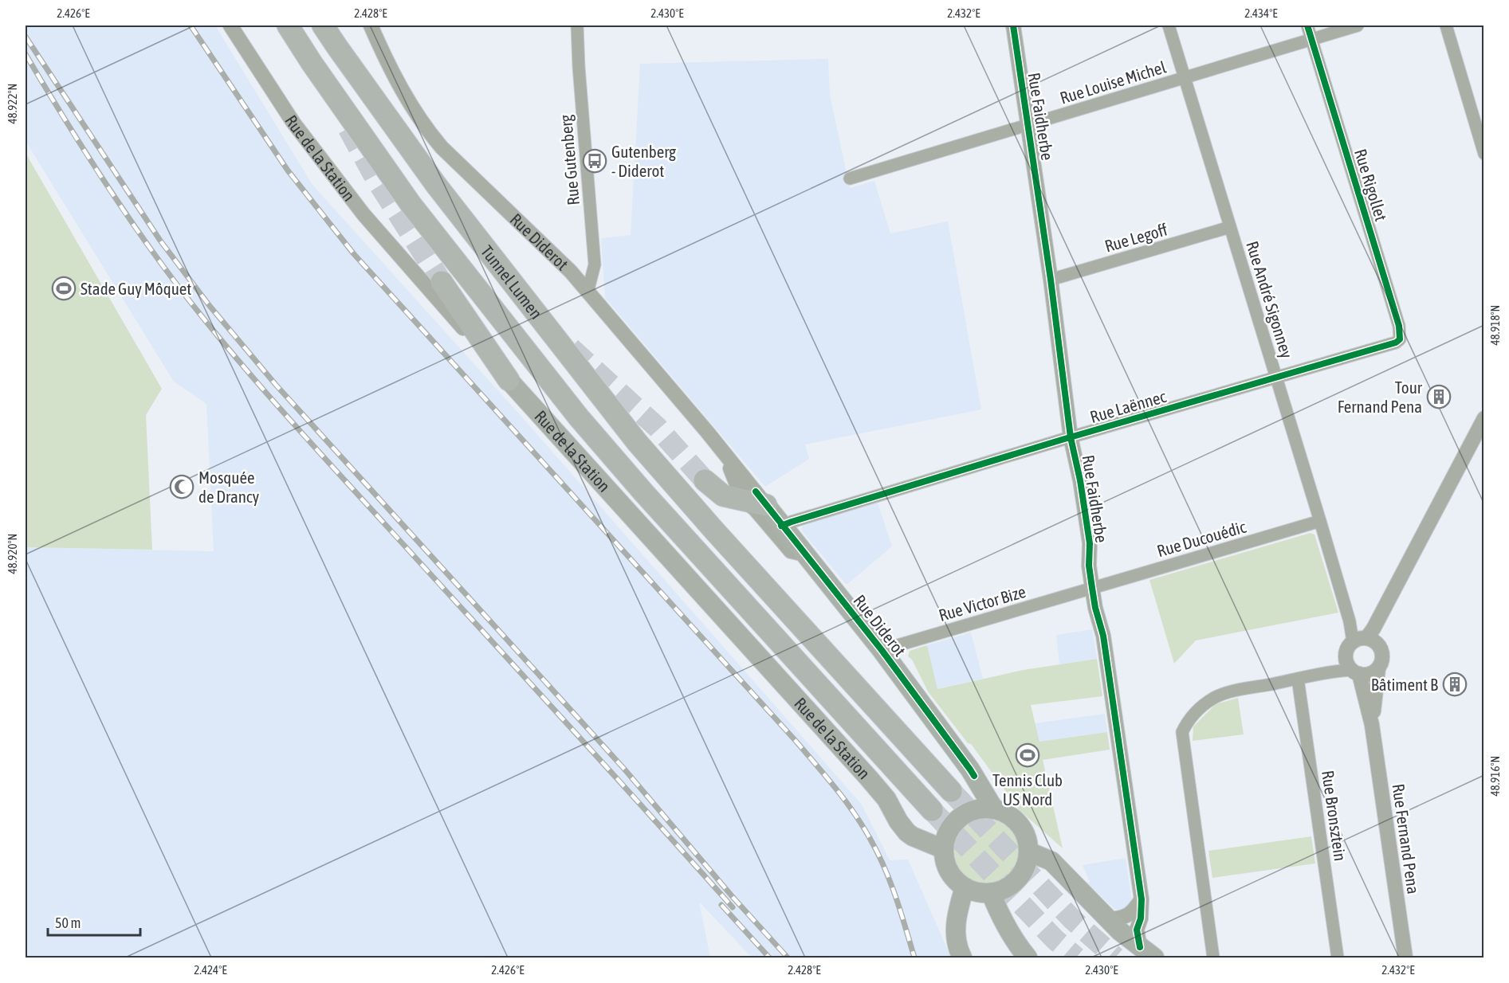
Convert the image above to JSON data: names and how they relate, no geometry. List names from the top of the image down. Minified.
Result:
{"streets":{"highway":["Tunnel Lumen"],"main road":["Rue de la Station","Rue Diderot"],"street":["Rue Louise Michel","Rue Faidherbe","Rue Gutenberg","Rue Rigollet","Rue Legoff","Rue André Sigonney","Rue Laënnec","Rue Ducouédic","Rue Victor Bize","Rue Bronsztein","Rue Fernand Pena"]},"crossings":[["Rue Louise Michel","Rue Faidherbe"],["Rue Louise Michel","Rue Rigollet"],["Rue Louise Michel","Rue André Sigonney"],["Rue Faidherbe","Rue Legoff"],["Rue Faidherbe","Rue Laënnec"],["Rue Faidherbe","Rue Ducouédic"],["Rue Faidherbe","Rue Victor Bize"],["Rue de la Station","Rue Diderot"],["Rue Gutenberg","Rue Diderot"],["Rue Rigollet","Rue Laënnec"],["Rue Legoff","Rue André Sigonney"],["Rue Diderot","Rue Laënnec"],["Rue Diderot","Rue Victor Bize"],["Rue André Sigonney","Rue Laënnec"],["Rue André Sigonney","Rue Ducouédic"],["Rue André Sigonney","Rue Fernand Pena"],["Rue Ducouédic","Rue Victor Bize"]],"places":{"bus stop":["Gutenberg - Diderot"],"sports":["Stade Guy Môquet","Tennis Club US Nord"],"building":["Tour Fernand Pena","Bâtiment B"],"mosque":["Mosquée de Drancy"]},"scale_bar":"50 m","coordinates":["2.426°E","2.428°E","2.430°E","2.432°E","2.434°E","48.922°N","48.918°N","48.920°N","48.916°N","2.424°E"]}
